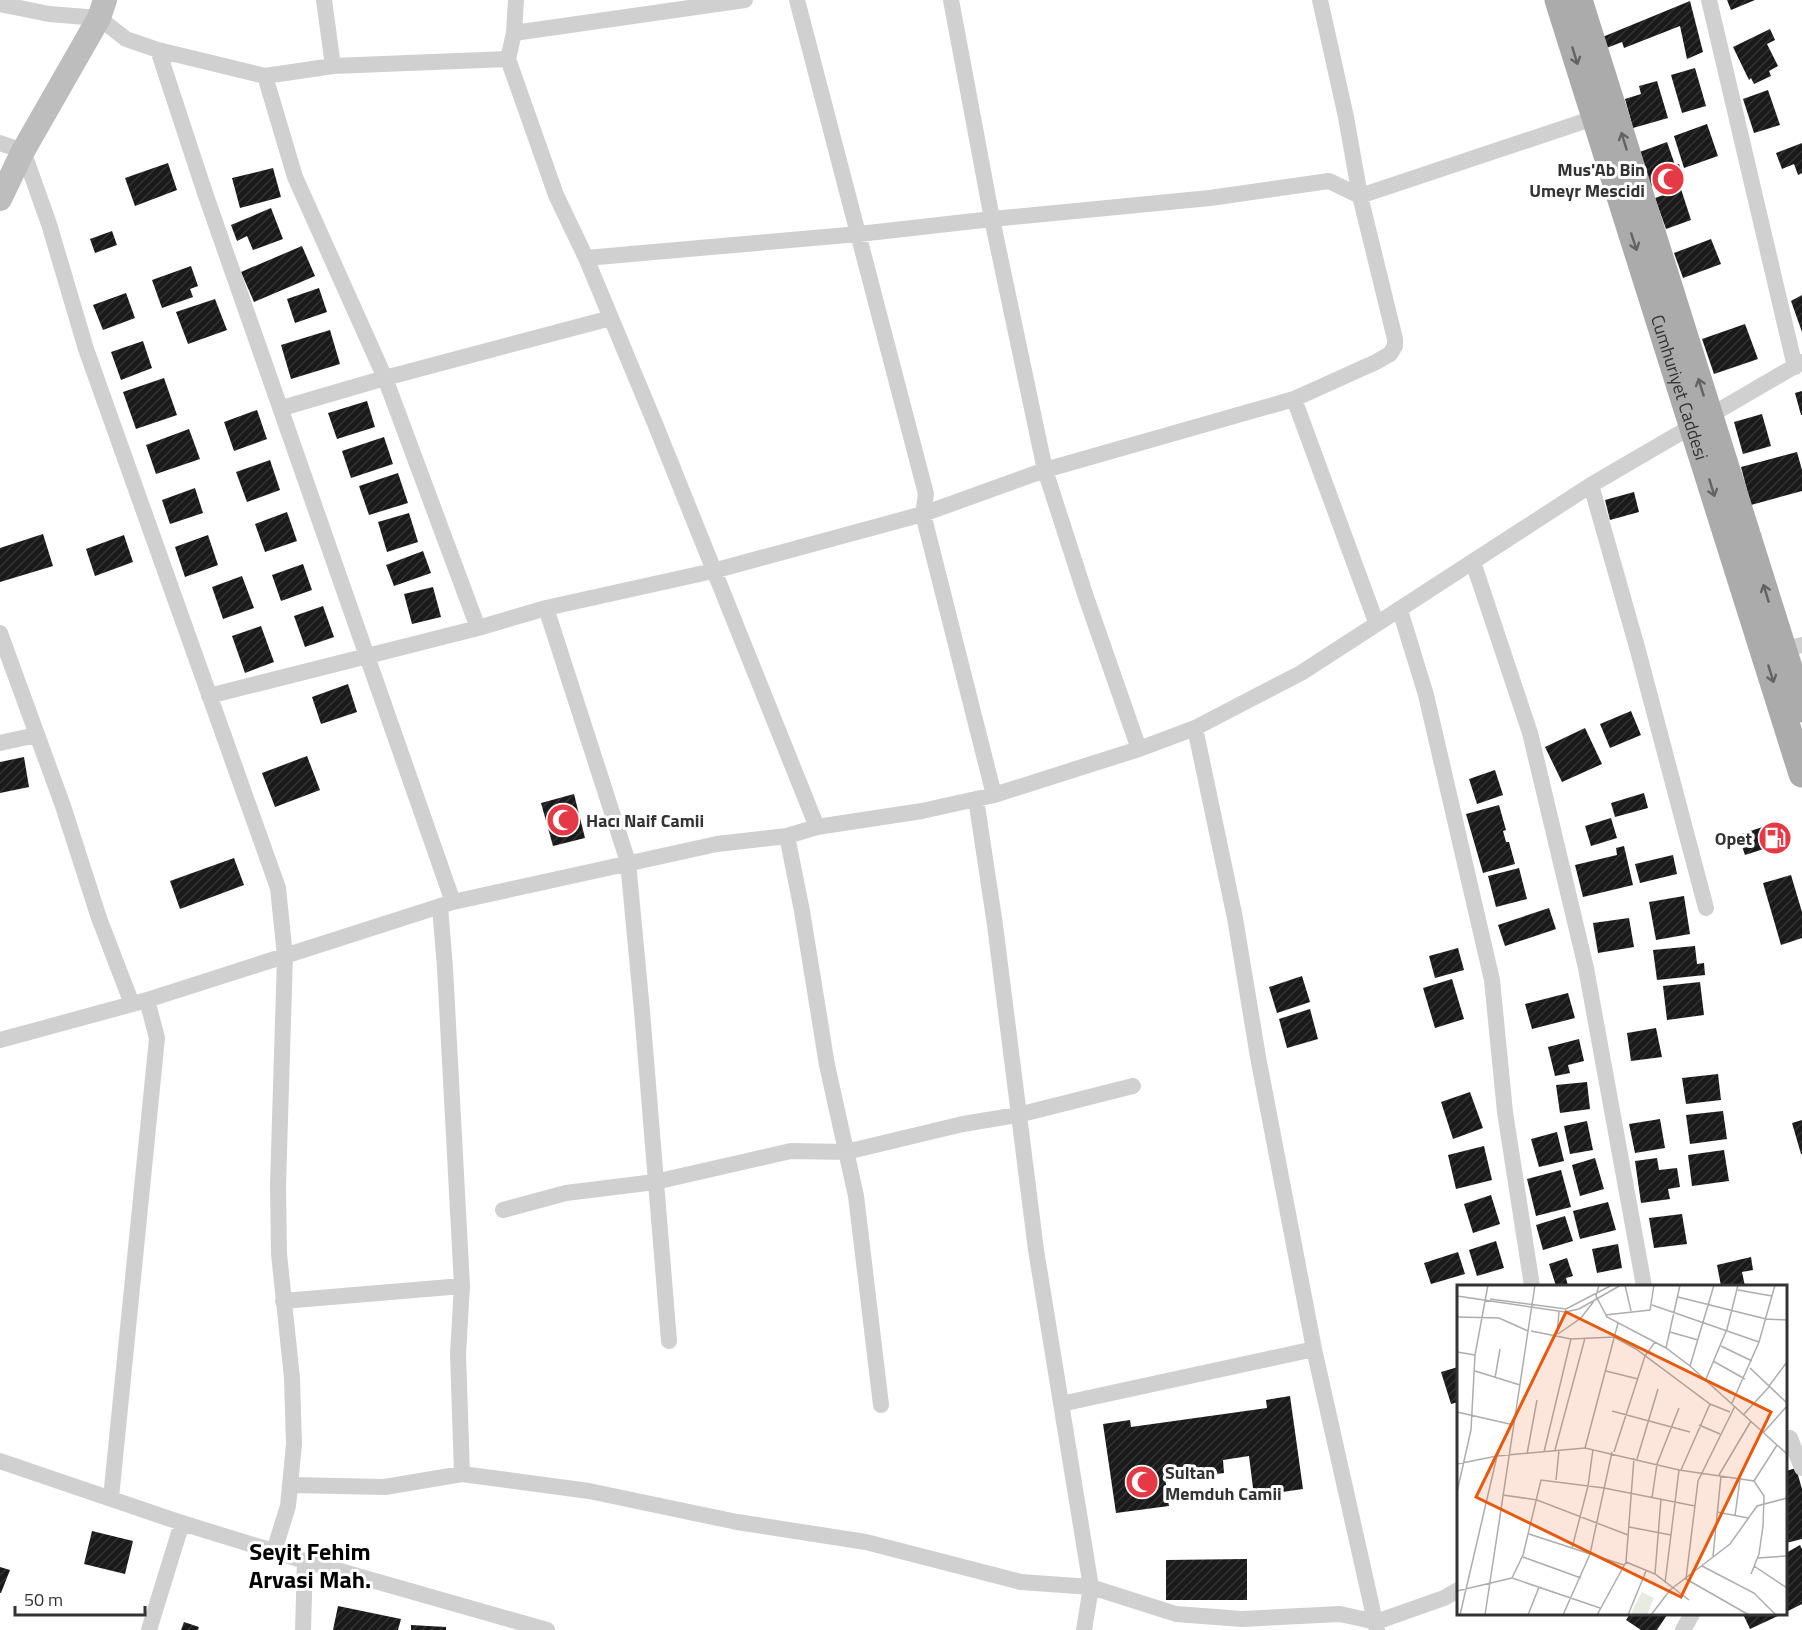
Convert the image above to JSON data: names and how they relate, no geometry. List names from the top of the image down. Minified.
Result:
{"streets":{"main road":["Cumhuriyet Caddesi"]},"districts":["Seyit Fehim Arvasi Mah."],"places":{"mosque":["Mus'Ab Bin Umeyr Mescidi","Hacı Naif Camii","Sultan Memduh Camii"],"fuel station":["Opet"]},"scale_bar":"50 m"}
